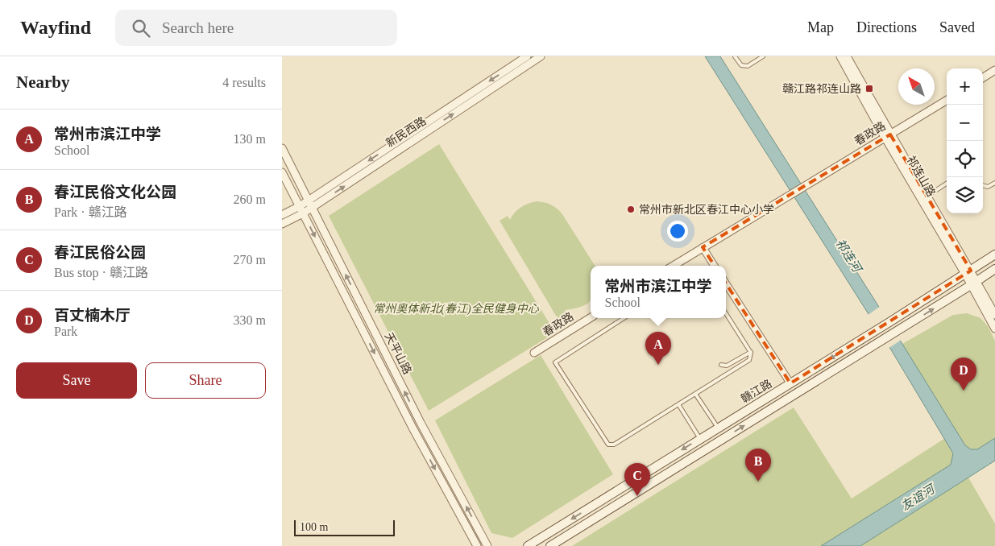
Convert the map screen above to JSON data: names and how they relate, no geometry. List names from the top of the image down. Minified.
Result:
{"streets":{"main road":["赣江路"],"street":["新民西路","春政路","祁连山路","天平山路"]},"crossings":[["新民西路","天平山路"],["春政路","祁连山路"],["祁连山路","赣江路"]],"water":["祁连河","友谊河"],"parks":["常州奥体新北(春江)全民健身中心"],"places":{"transit":["赣江路祁连山路"],"other":["常州市新北区春江中心小学"]},"scale_bar":"100 m","north":"top left","page":{"header":"Wayfind","search":"Search here","nav":["Map","Directions","Saved"],"heading":["Nearby","4 results"],"map_buttons":["+","−"],"list":[{"mark":"A","name":"常州市滨江中学","note":"School","value":"130 m"},{"mark":"B","name":"春江民俗文化公园","note":"Park · 赣江路","value":"260 m"},{"mark":"C","name":"春江民俗公园","note":"Bus stop · 赣江路","value":"270 m"},{"mark":"D","name":"百丈楠木厅","note":"Park","value":"330 m"}],"popup":["常州市滨江中学","School"],"pins":["A","D","B","C"],"buttons":["Save","Share"],"scale":"100 m"}}
